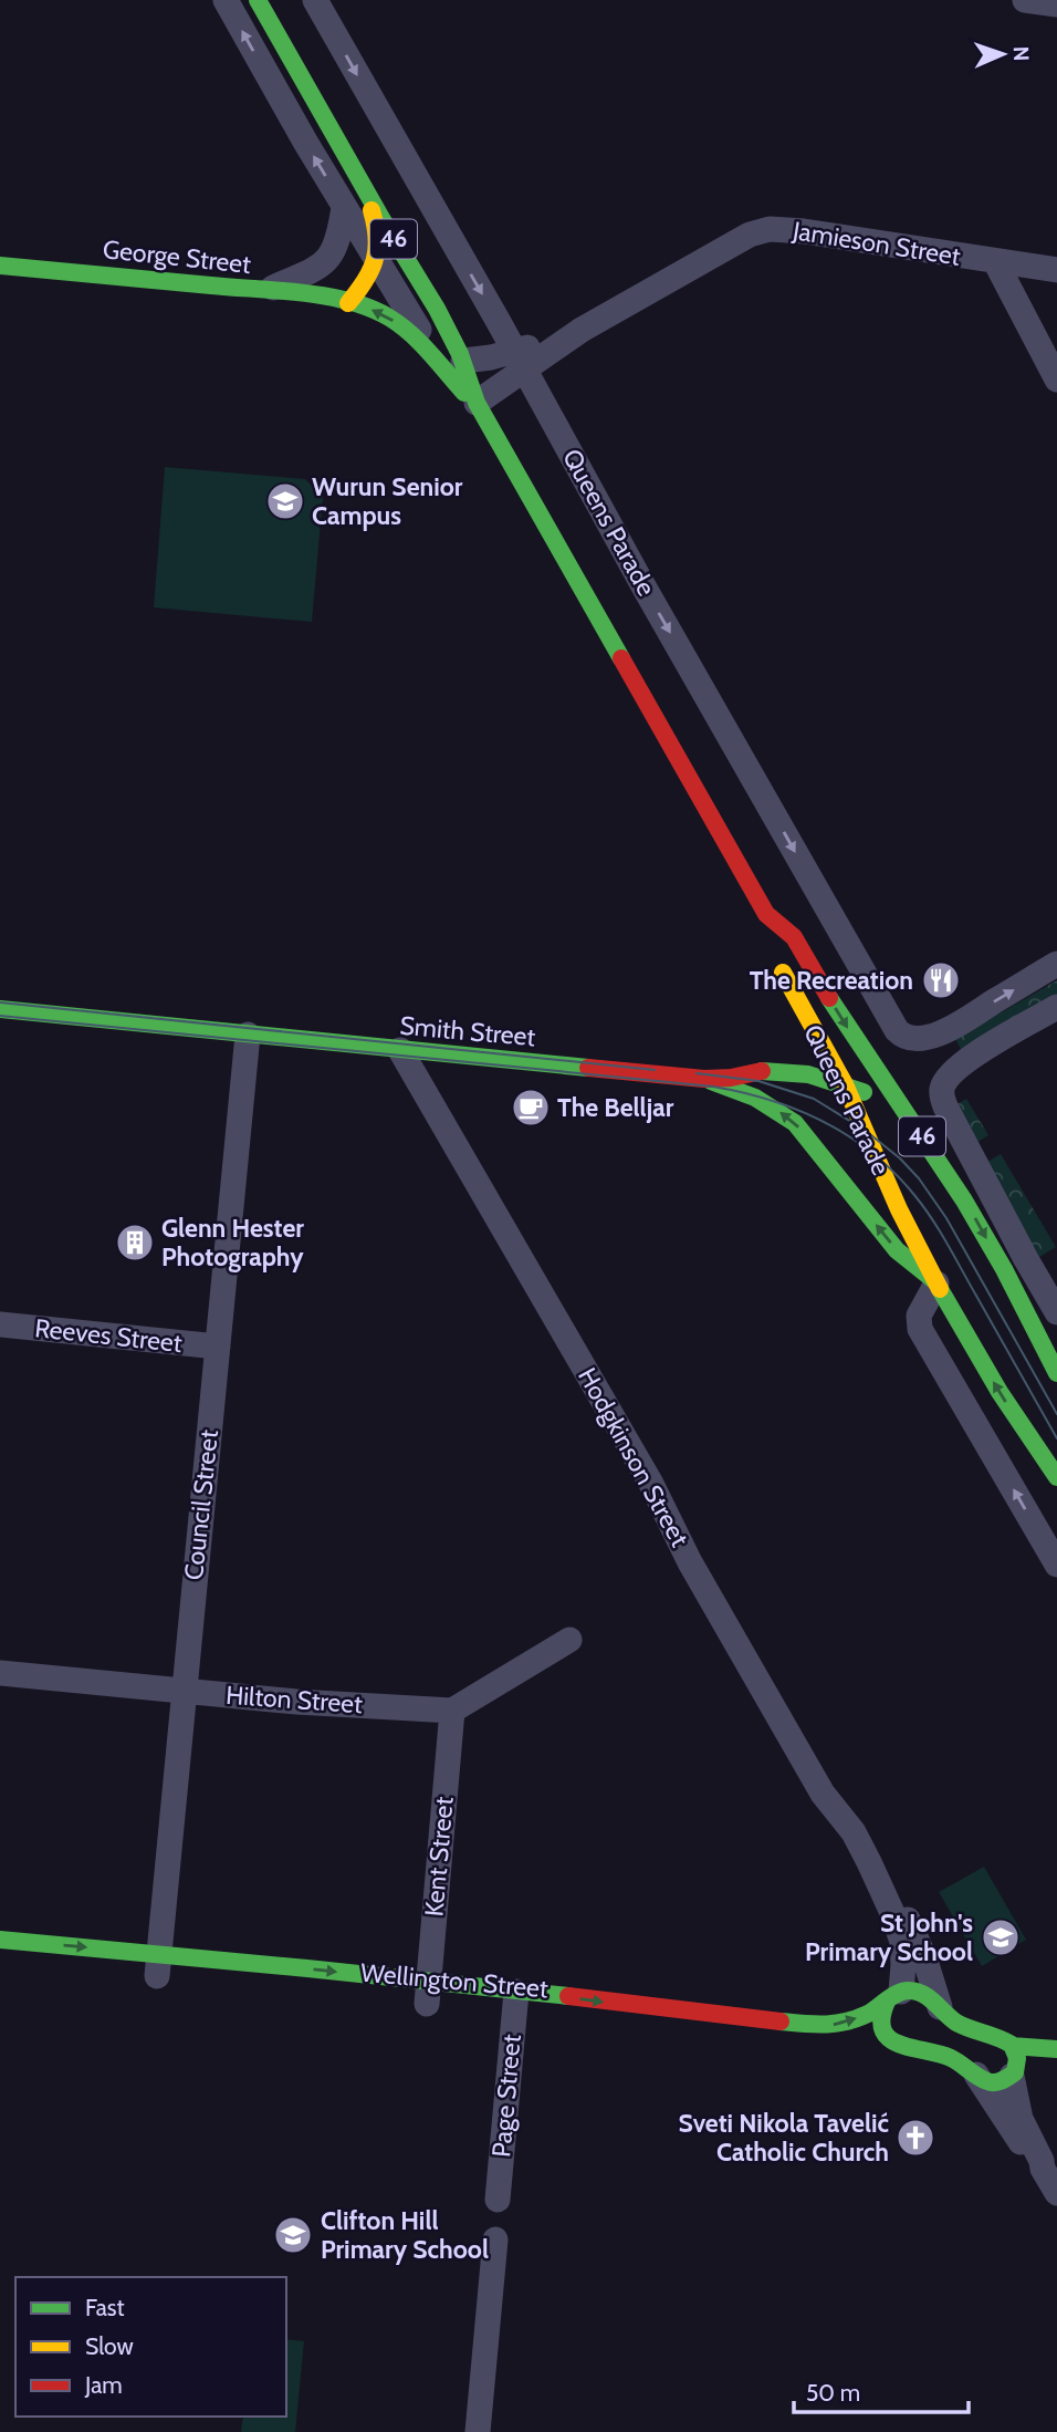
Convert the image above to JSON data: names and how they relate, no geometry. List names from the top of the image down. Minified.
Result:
{"streets":{"main road":["46","George Street","Queens Parade","Smith Street","Wellington Street"],"street":["Jamieson Street","Reeves Street","Hodgkinson Street","Council Street","Hilton Street","Kent Street","Page Street"]},"crossings":[["Jamieson Street","Queens Parade"],["George Street","Queens Parade"],["Queens Parade","Smith Street"],["Smith Street","Hodgkinson Street"],["Smith Street","Council Street"],["Reeves Street","Council Street"],["Hodgkinson Street","Wellington Street"],["Council Street","Hilton Street"],["Council Street","Wellington Street"],["Hilton Street","Kent Street"],["Kent Street","Wellington Street"],["Wellington Street","Page Street"]],"one_way":["Wellington Street"],"places":{"school or university":["Wurun Senior Campus","St John's Primary School","Clifton Hill Primary School"],"restaurant":["The Recreation"],"cafe":["The Belljar"],"building":["Glenn Hester Photography"],"church":["Sveti Nikola Tavelić Catholic Church"]},"legend":["Fast","Slow","Jam"],"scale_bar":"50 m","north":"right"}
